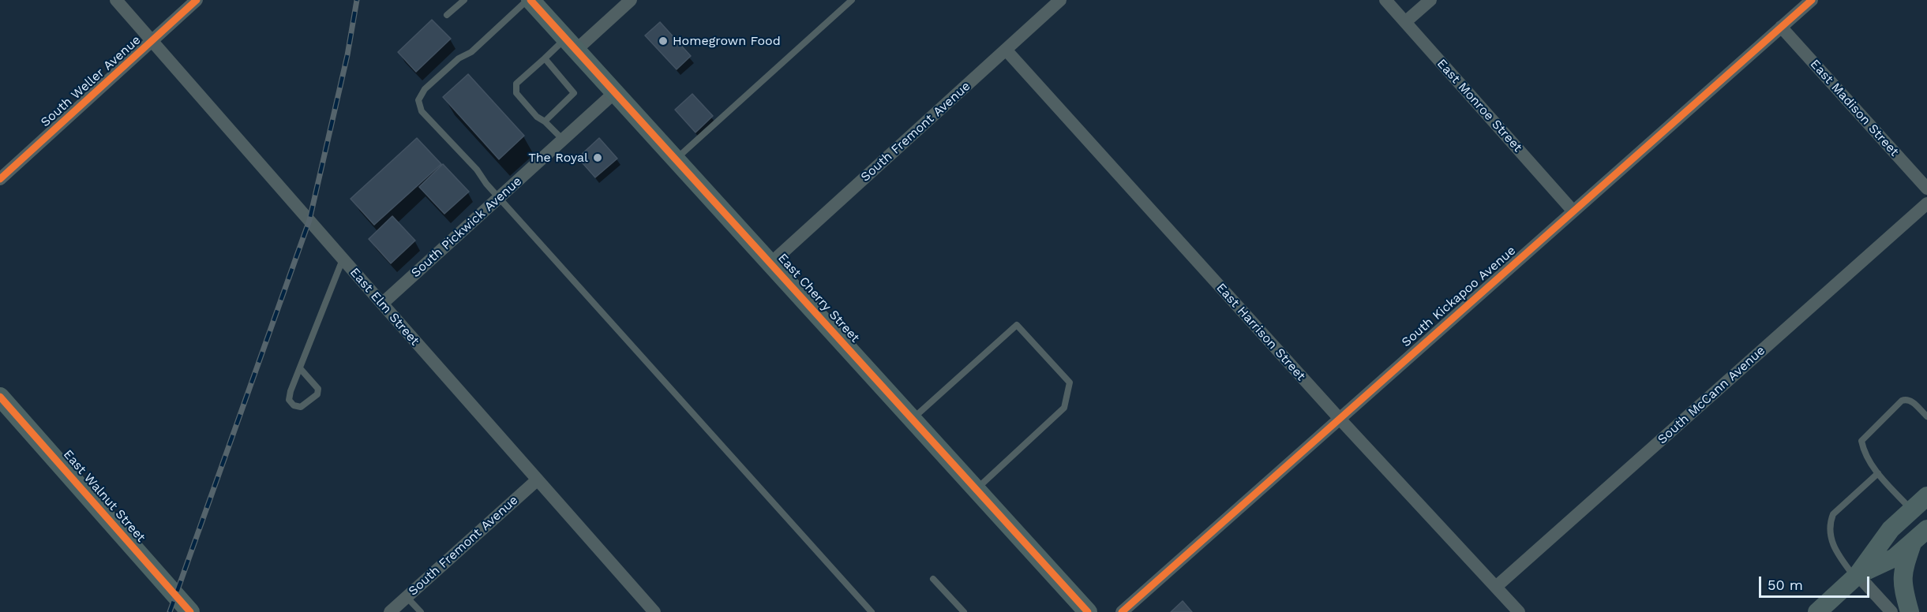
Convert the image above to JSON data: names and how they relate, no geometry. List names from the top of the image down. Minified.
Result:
{"streets":{"street":["South Weller Avenue","East Monroe Street","East Madison Street","South Fremont Avenue","South Pickwick Avenue","South Kickapoo Avenue","East Cherry Street","East Elm Street","East Harrison Street","South McCann Avenue","East Walnut Street"]},"crossings":[["South Weller Avenue","East Elm Street"],["East Monroe Street","South Kickapoo Avenue"],["East Madison Street","South Kickapoo Avenue"],["South Fremont Avenue","East Cherry Street"],["South Fremont Avenue","East Elm Street"],["South Fremont Avenue","East Harrison Street"],["South Pickwick Avenue","East Cherry Street"],["South Pickwick Avenue","East Elm Street"],["South Kickapoo Avenue","East Harrison Street"],["East Harrison Street","South McCann Avenue"]],"places":["Homegrown Food","The Royal"],"scale_bar":"50 m"}
